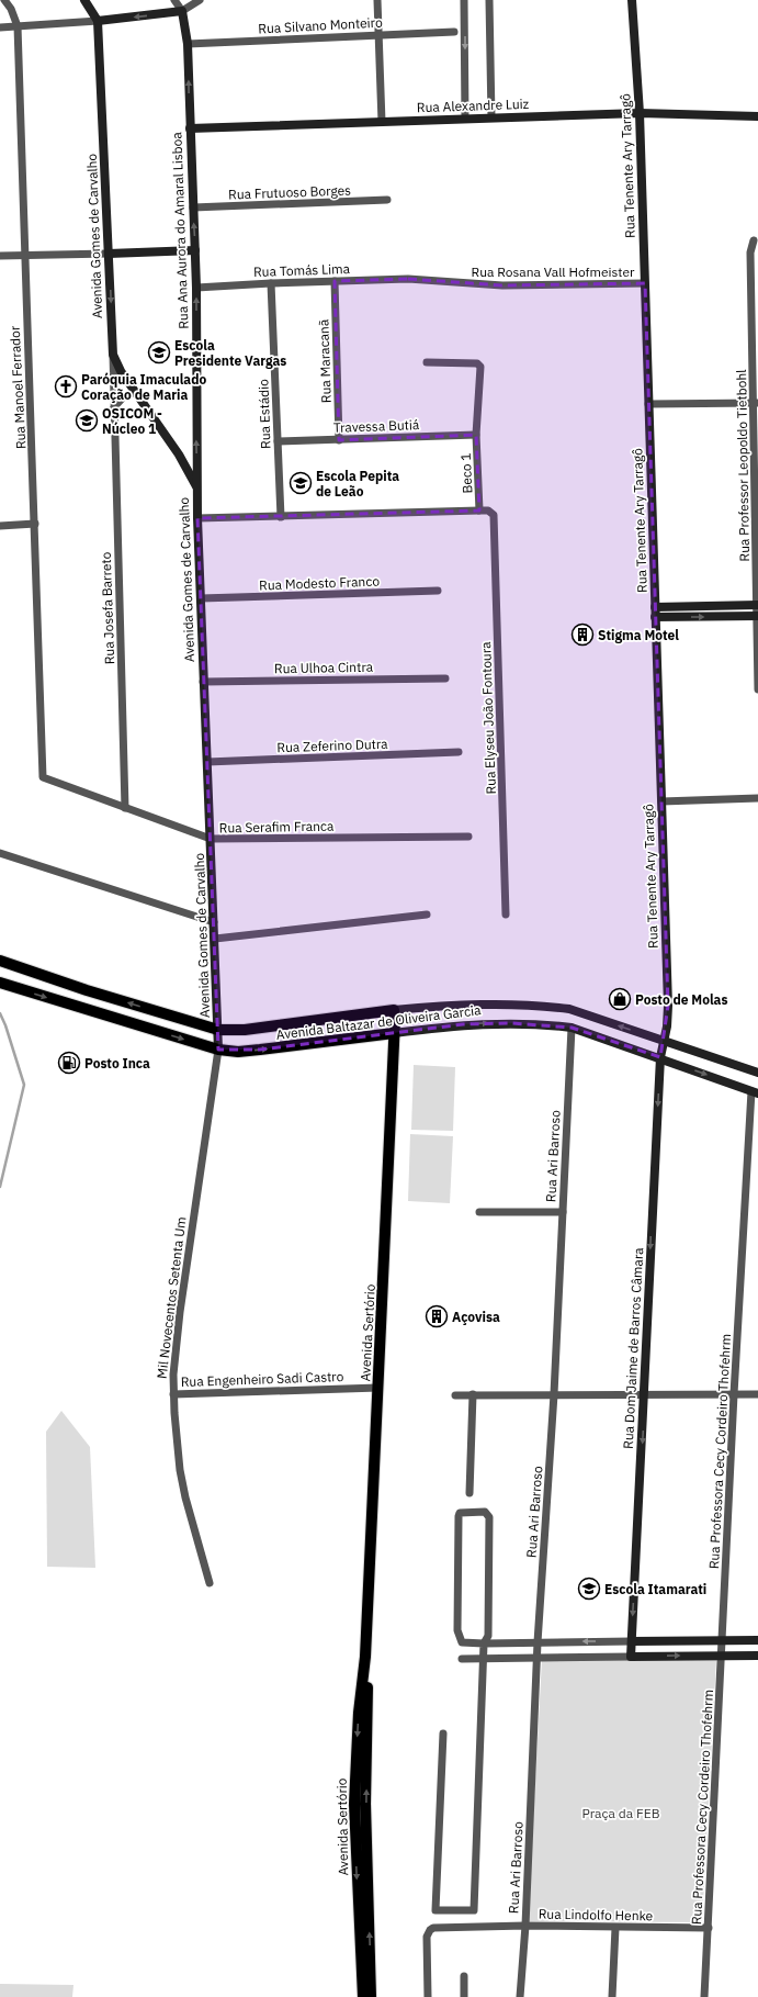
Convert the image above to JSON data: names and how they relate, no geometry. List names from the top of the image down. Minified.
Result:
{"streets":{"main road":["Avenida Baltazar de Oliveira Garcia","Avenida Sertório"],"street":["Rua Silvano Monteiro","Rua Alexandre Luiz","Rua Tenente Ary Tarragô","Rua Frutuoso Borges","Rua Ana Aurora do Amaral Lisboa","Avenida Gomes de Carvalho","Rua Tomás Lima","Rua Rosana Vall Hofmeister","Rua Maracanã","Rua Manoel Ferrador","Rua Estádio","Travessa Butiá","Rua Professor Leopoldo Tietbohl","Beco 1","Rua Modesto Franco","Rua Josefa Barreto","Rua Ulhoa Cintra","Rua Elyseu João Fontoura","Rua Zeferino Dutra","Rua Serafim Franca","Rua Ari Barroso","Mil Novecentos Setenta Um","Rua Dom Jaime de Barros Câmara","Rua Engenheiro Sadi Castro","Rua Professora Cecy Cordeiro Thofehrm","Rua Lindolfo Henke"]},"crossings":[["Rua Silvano Monteiro","Rua Ana Aurora do Amaral Lisboa"],["Rua Alexandre Luiz","Rua Tenente Ary Tarragô"],["Rua Alexandre Luiz","Rua Ana Aurora do Amaral Lisboa"],["Rua Tenente Ary Tarragô","Rua Rosana Vall Hofmeister"],["Rua Tenente Ary Tarragô","Avenida Baltazar de Oliveira Garcia"],["Rua Tenente Ary Tarragô","Rua Dom Jaime de Barros Câmara"],["Rua Frutuoso Borges","Rua Ana Aurora do Amaral Lisboa"],["Rua Ana Aurora do Amaral Lisboa","Avenida Gomes de Carvalho"],["Rua Ana Aurora do Amaral Lisboa","Rua Tomás Lima"],["Avenida Gomes de Carvalho","Rua Modesto Franco"],["Avenida Gomes de Carvalho","Rua Josefa Barreto"],["Avenida Gomes de Carvalho","Rua Ulhoa Cintra"],["Avenida Gomes de Carvalho","Rua Zeferino Dutra"],["Avenida Gomes de Carvalho","Rua Serafim Franca"],["Avenida Gomes de Carvalho","Avenida Baltazar de Oliveira Garcia"],["Rua Tomás Lima","Rua Rosana Vall Hofmeister"],["Rua Tomás Lima","Rua Maracanã"],["Rua Tomás Lima","Rua Estádio"],["Rua Maracanã","Travessa Butiá"],["Rua Manoel Ferrador","Rua Serafim Franca"],["Rua Estádio","Travessa Butiá"],["Travessa Butiá","Beco 1"],["Beco 1","Rua Elyseu João Fontoura"],["Rua Josefa Barreto","Rua Serafim Franca"],["Avenida Baltazar de Oliveira Garcia","Rua Ari Barroso"],["Avenida Baltazar de Oliveira Garcia","Mil Novecentos Setenta Um"],["Avenida Baltazar de Oliveira Garcia","Avenida Sertório"],["Avenida Baltazar de Oliveira Garcia","Rua Dom Jaime de Barros Câmara"],["Avenida Baltazar de Oliveira Garcia","Rua Professora Cecy Cordeiro Thofehrm"],["Rua Ari Barroso","Rua Lindolfo Henke"],["Mil Novecentos Setenta Um","Rua Engenheiro Sadi Castro"],["Avenida Sertório","Rua Engenheiro Sadi Castro"],["Rua Professora Cecy Cordeiro Thofehrm","Rua Lindolfo Henke"]],"one_way":["Rua Ana Aurora do Amaral Lisboa","Rua Dom Jaime de Barros Câmara"],"parks":["Praça da FEB"],"places":{"school or university":["Escola Presidente Vargas","OSICOM - Núcleo 1","Escola Pepita de Leão","Escola Itamarati"],"church":["Paróquia Imaculado Coração de Maria"],"building":["Stigma Motel","Açovisa"],"shop":["Posto de Molas"],"fuel station":["Posto Inca"]}}
